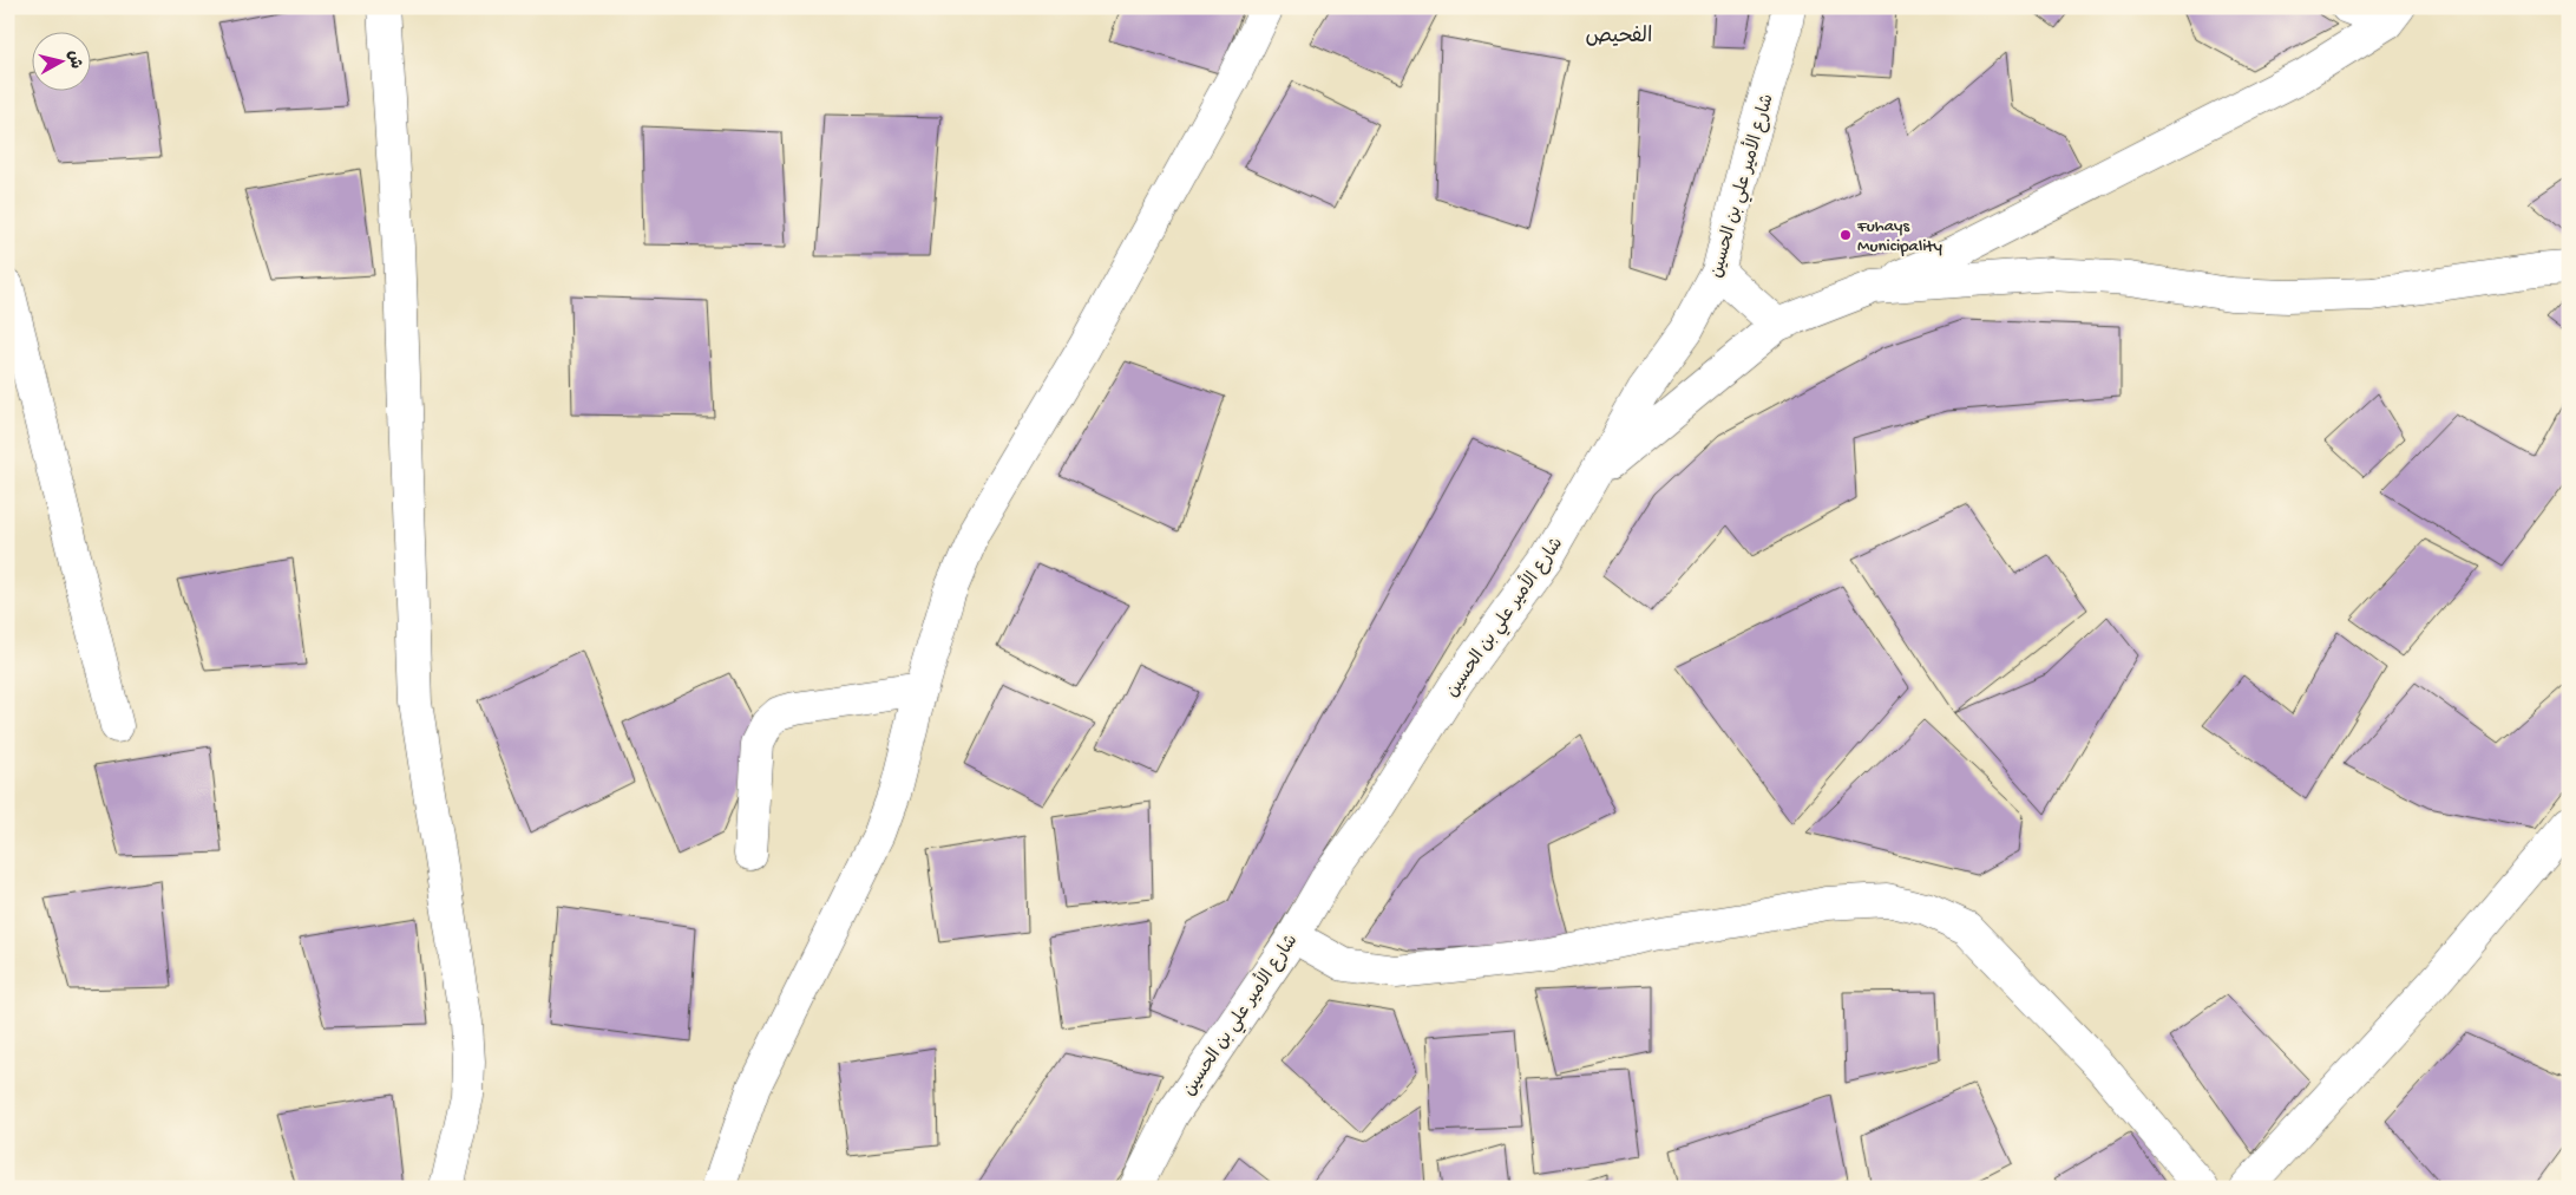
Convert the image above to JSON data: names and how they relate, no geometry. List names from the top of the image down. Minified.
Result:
{"streets":{"street":["شارع الأمير علي بن الحسين"]},"districts":["الفحيص"],"places":["Fuhays Municipality"],"north":"right"}
